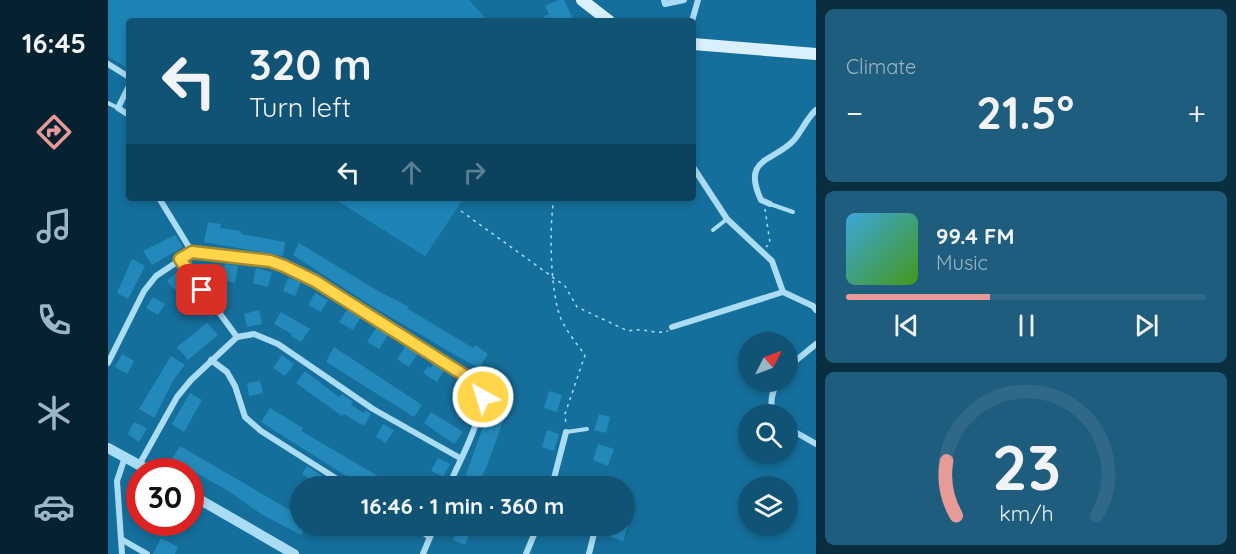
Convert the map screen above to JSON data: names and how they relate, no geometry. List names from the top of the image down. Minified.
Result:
{"north":"top right","page":{"tabs":"16:45","tile":"Climate","turn":["320 m","Turn left"],"heat":["−","21.5°","+"],"song":["99.4 FM","Music"],"limit":"30","trip":"16:46 · 1 min · 360 m","gauge":["23","km/h"]}}
